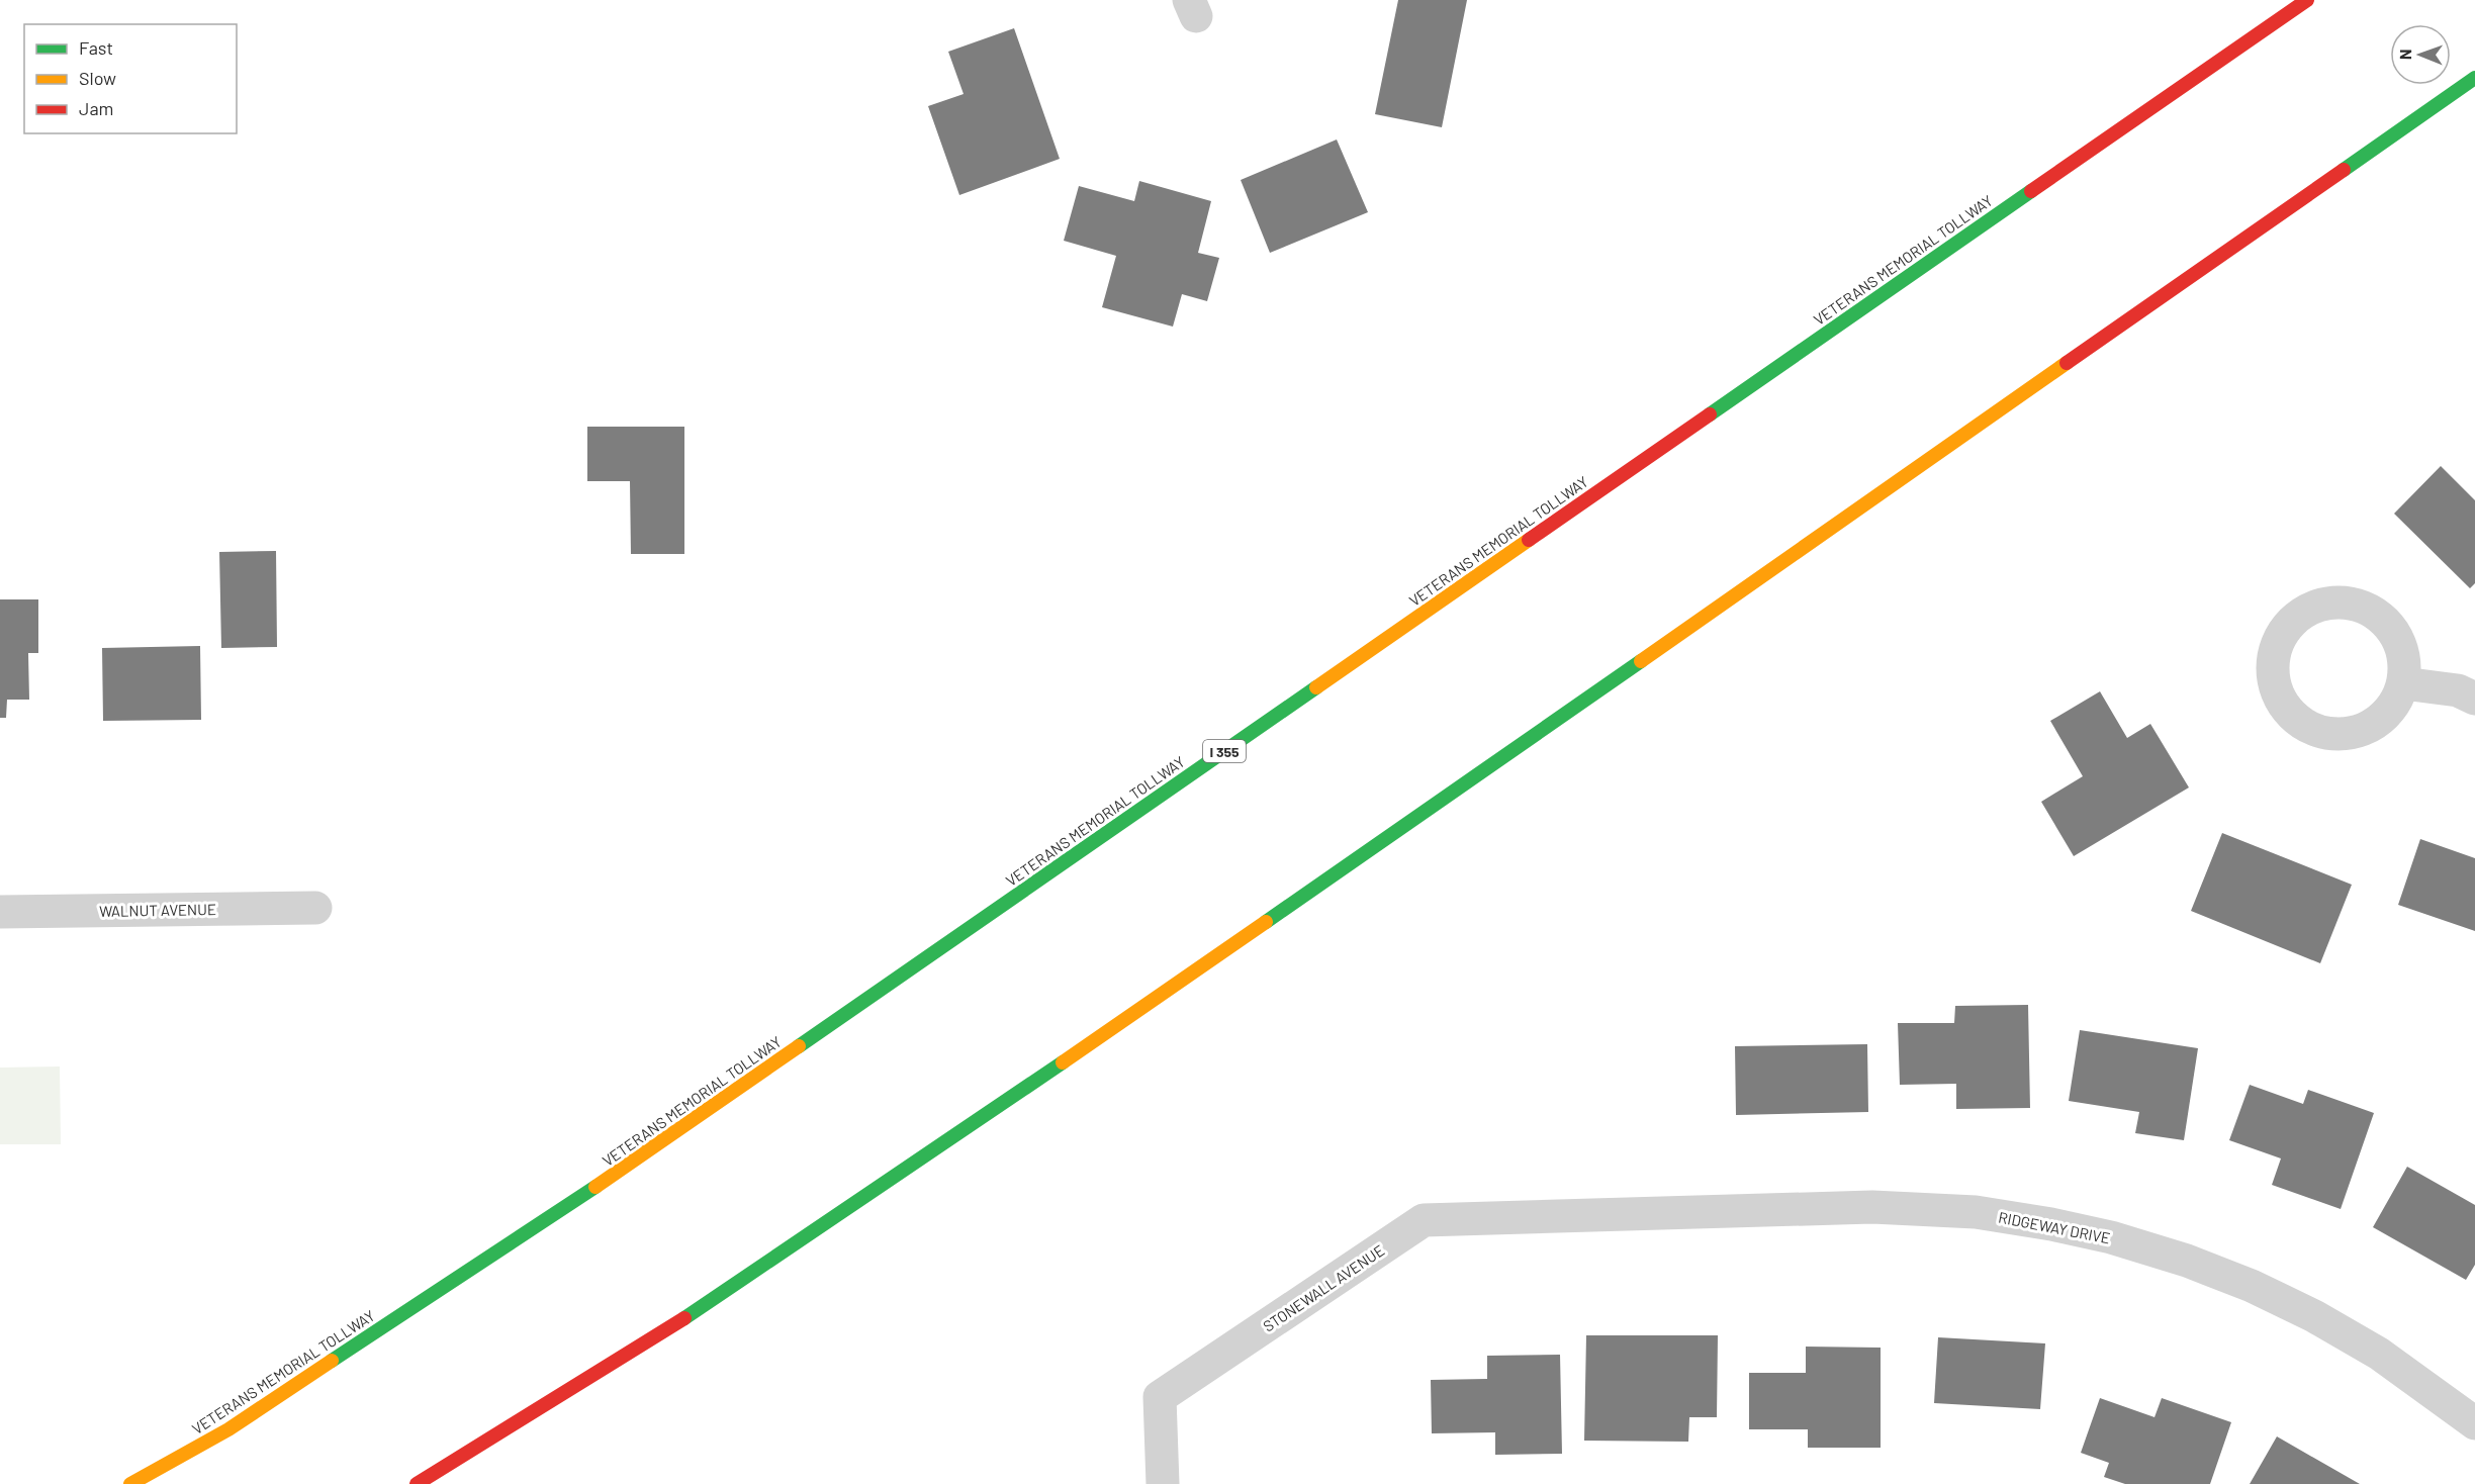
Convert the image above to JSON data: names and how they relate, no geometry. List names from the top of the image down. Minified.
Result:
{"streets":{"highway":["VETERANS MEMORIAL TOLLWAY","I 355"],"street":["WALNUT AVENUE","RIDGEWAY DRIVE","STONEWALL AVENUE"]},"crossings":[["RIDGEWAY DRIVE","STONEWALL AVENUE"]],"legend":["Fast","Slow","Jam"],"north":"left"}
